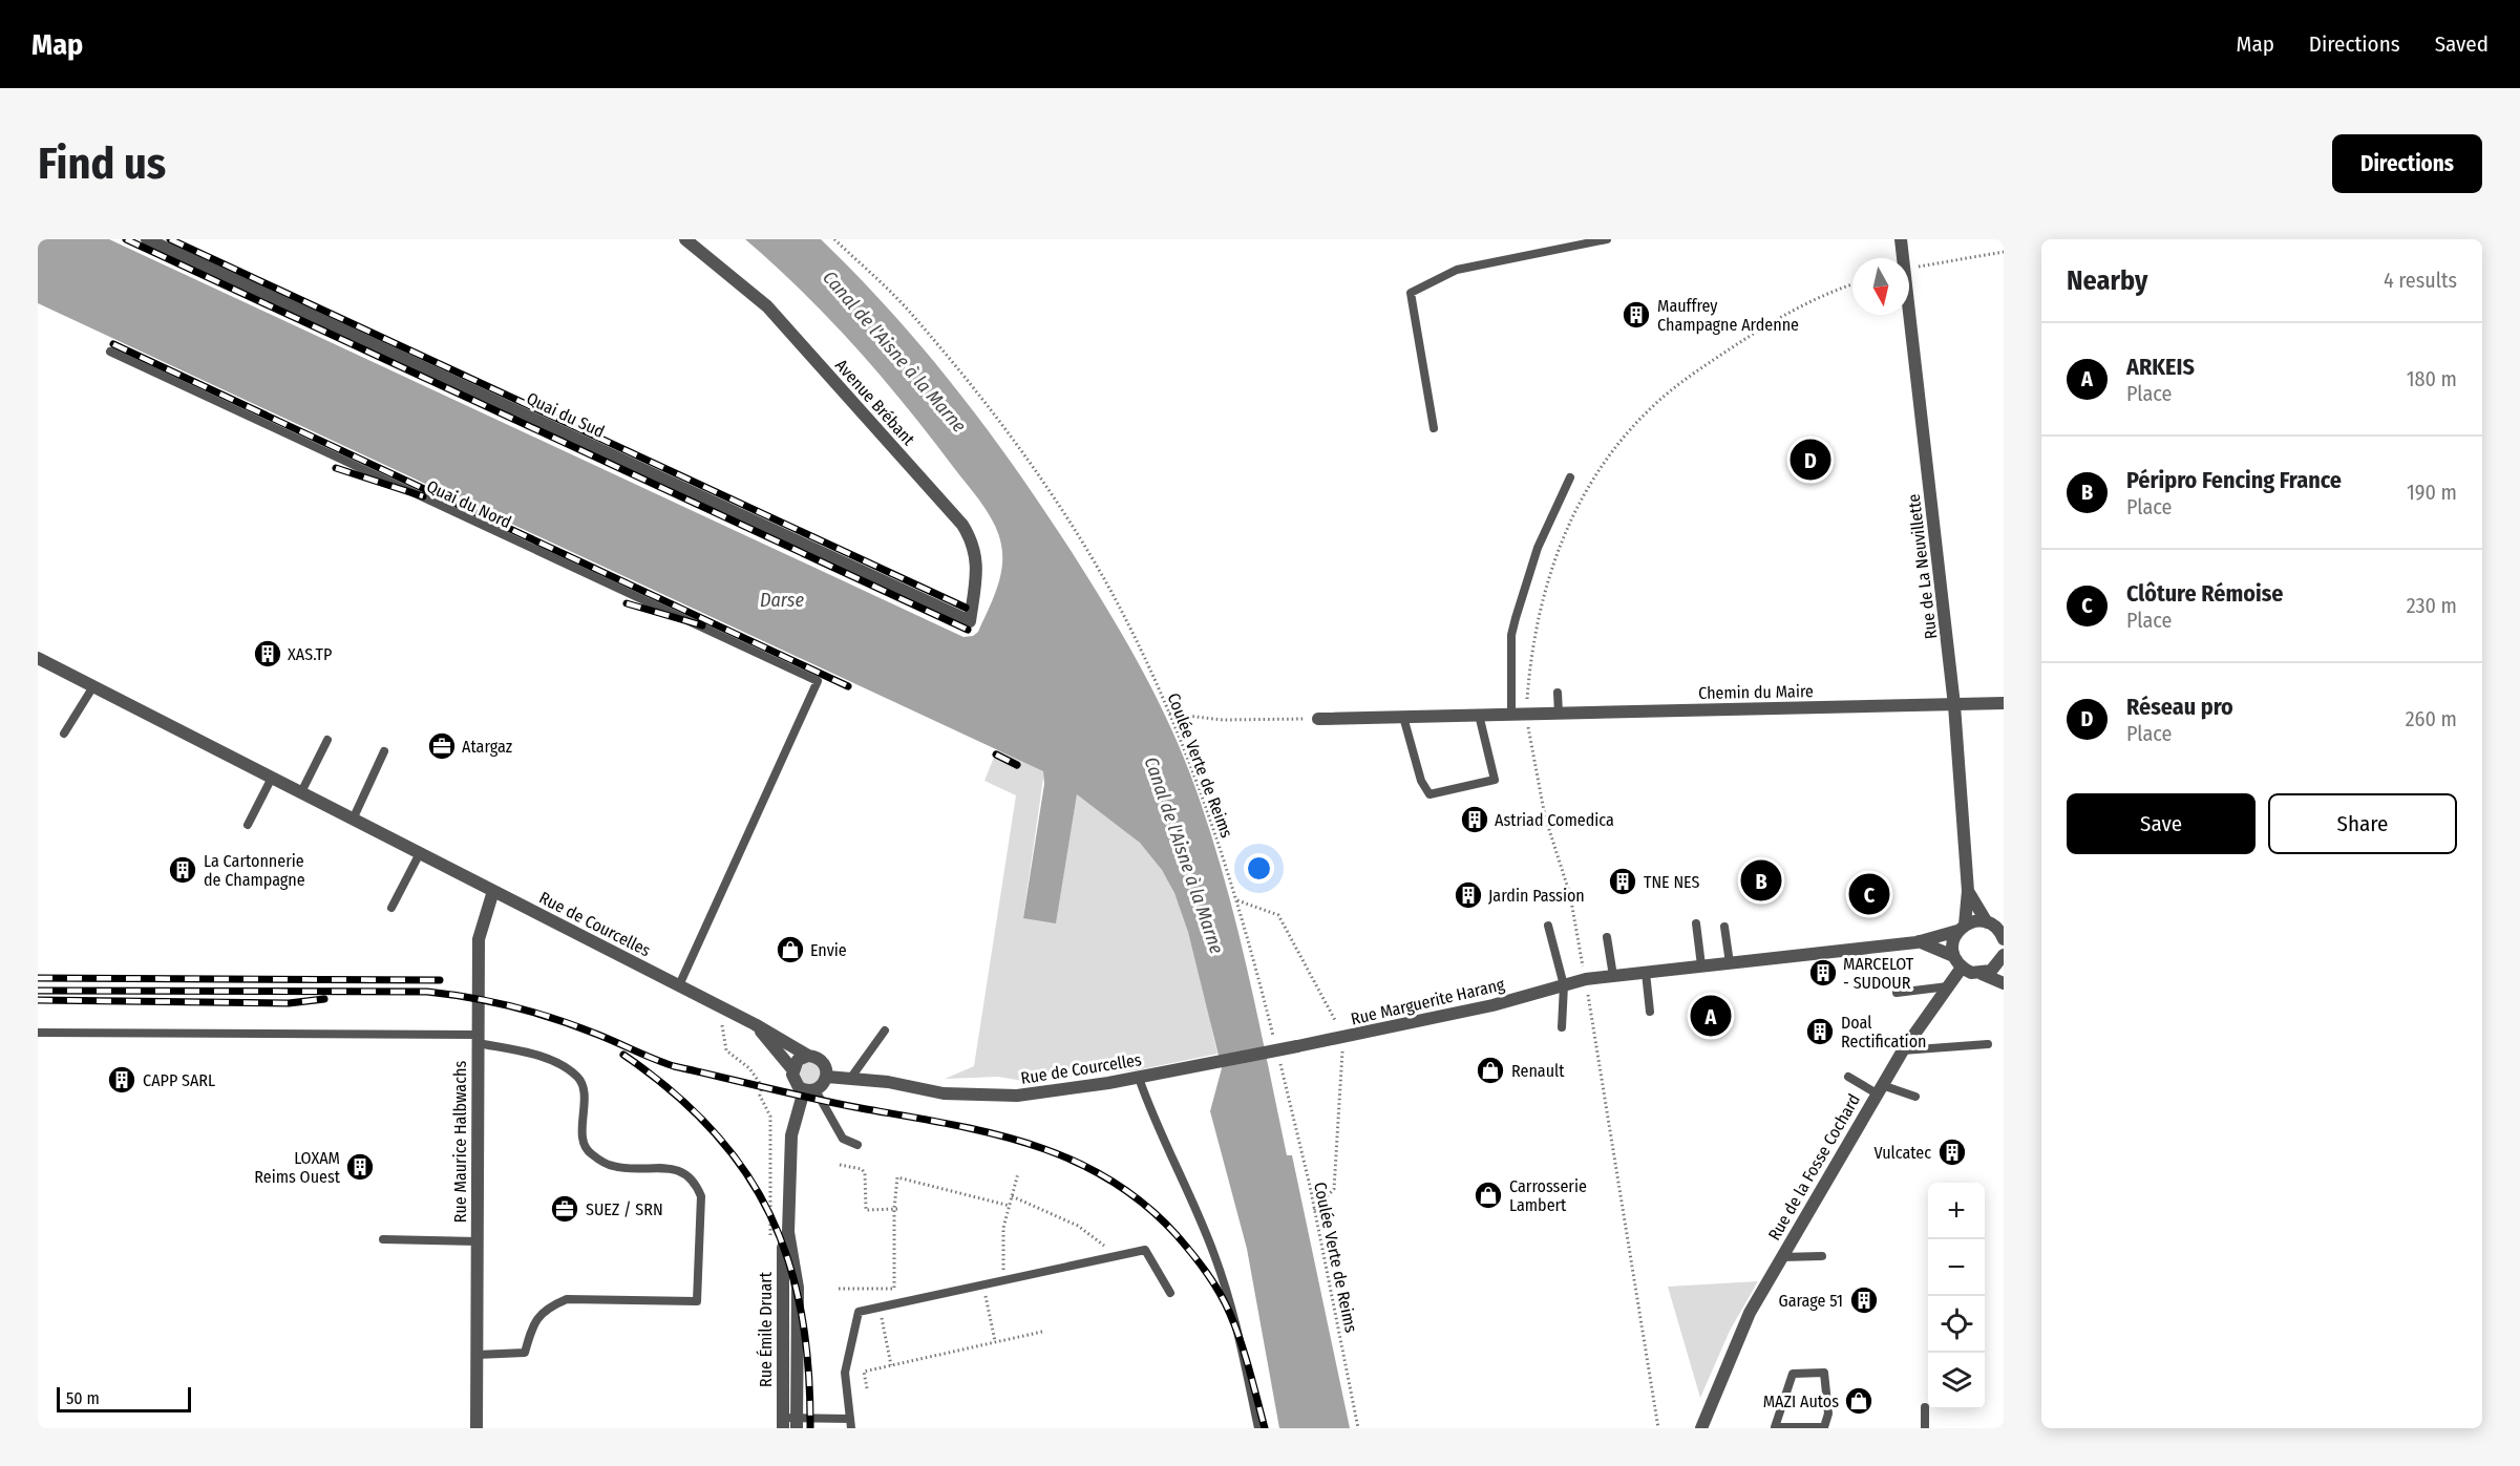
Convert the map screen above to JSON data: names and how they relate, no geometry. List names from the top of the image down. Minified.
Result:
{"streets":{"street":["Avenue Brébant","Quai du Sud","Rue de La Neuvillette","Chemin du Maire","Rue de Courcelles","Rue Marguerite Harang","Rue Maurice Halbwachs","Rue de la Fosse Cochard","Rue Émile Druart"],"lane":["Quai du Nord"],"path":["Coulée Verte de Reims"]},"crossings":[["Avenue Brébant","Quai du Sud"],["Quai du Nord","Rue de Courcelles"],["Rue de La Neuvillette","Chemin du Maire"],["Rue de Courcelles","Rue Marguerite Harang"],["Rue de Courcelles","Rue Maurice Halbwachs"],["Rue de Courcelles","Rue Émile Druart"]],"water":["Canal de l'Aisne à la Marne","Darse"],"places":{"building":["Mauffrey Champagne Ardenne","XAS.TP","Astriad Comedica","La Cartonnerie de Champagne","TNE NES","Jardin Passion","MARCELOT - SUDOUR","Doal Rectification","CAPP SARL","Vulcatec","LOXAM Reims Ouest","Garage 51"],"office":["Atargaz","SUEZ / SRN"],"shop":["Envie","Renault","Carrosserie Lambert","MAZI Autos"]},"scale_bar":"50 m","north":"bottom","page":{"header":"Map","nav":["Map","Directions","Saved"],"buttons":["Directions",["Save","Share"]],"title":"Find us","heading":["Nearby","4 results"],"list":[{"mark":"A","name":"ARKEIS","note":"Place","value":"180 m"},{"mark":"B","name":"Péripro Fencing France","note":"Place","value":"190 m"},{"mark":"C","name":"Clôture Rémoise","note":"Place","value":"230 m"},{"mark":"D","name":"Réseau pro","note":"Place","value":"260 m"}],"pins":["D","B","C","A"],"map_buttons":["+","−"],"scale":"50 m"}}
